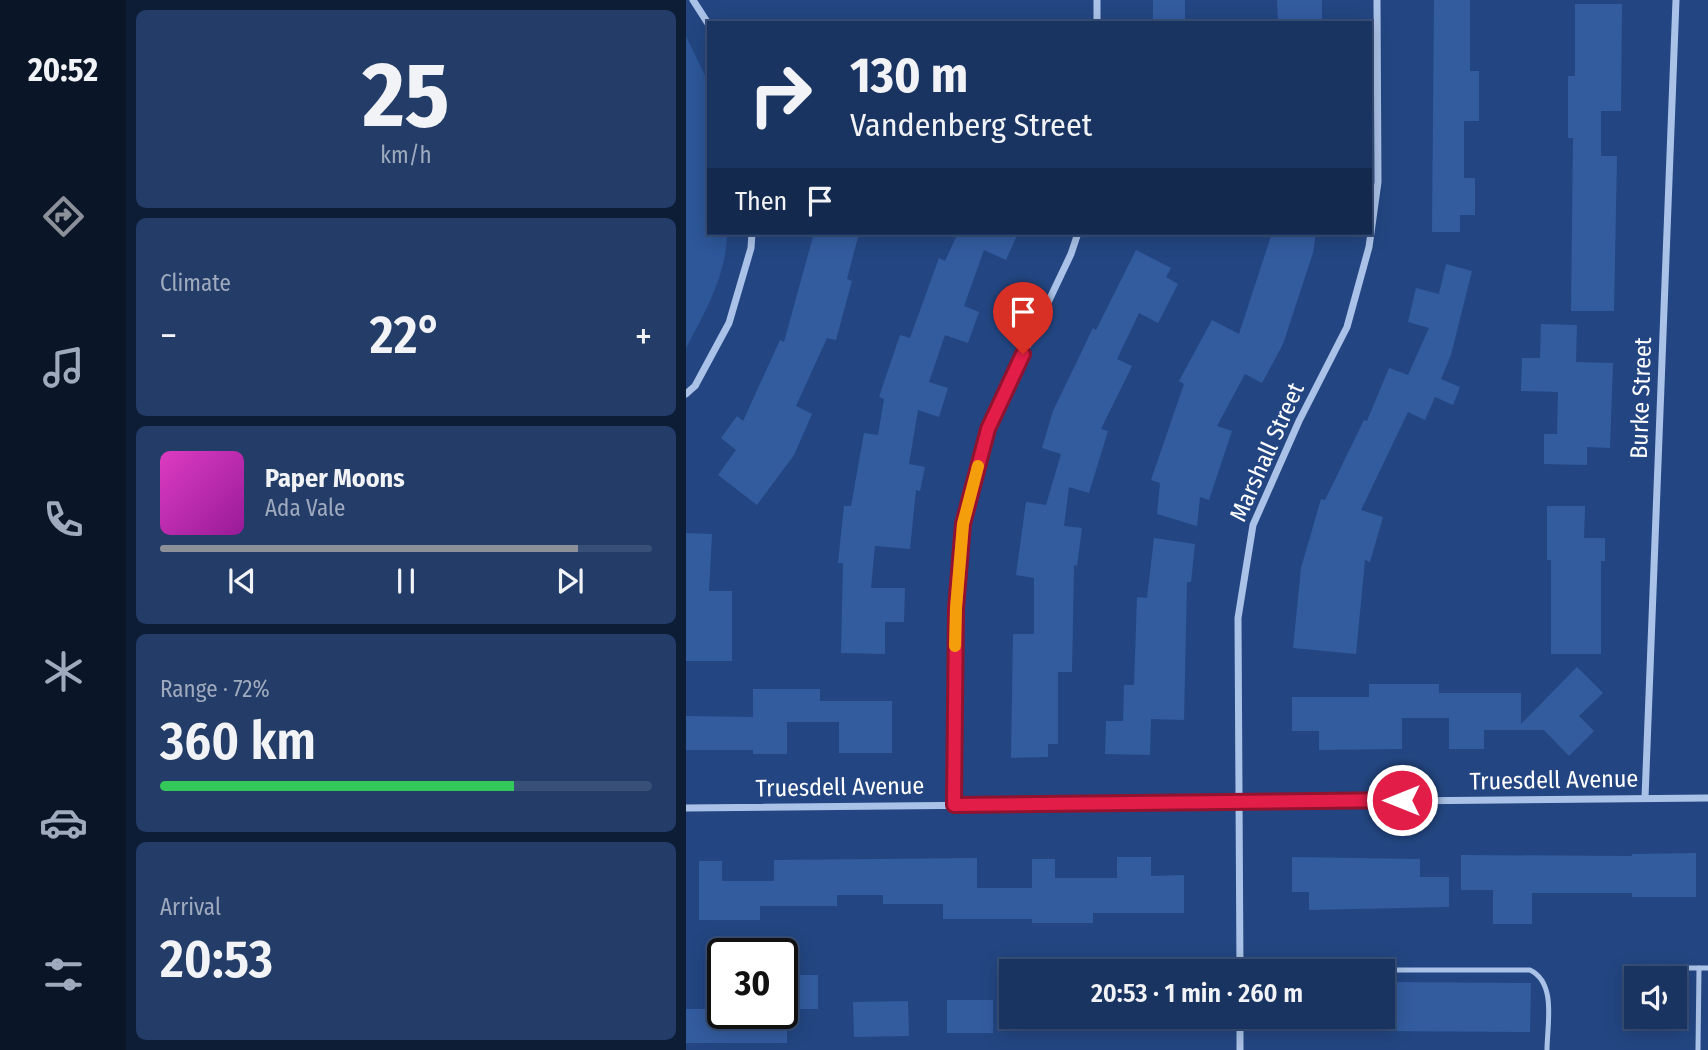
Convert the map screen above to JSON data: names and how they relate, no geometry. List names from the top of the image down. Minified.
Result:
{"streets":{"street":["Burke Street","Marshall Street","Truesdell Avenue"]},"crossings":[["Burke Street","Truesdell Avenue"],["Marshall Street","Truesdell Avenue"]],"page":{"tabs":"20:52","tile":[["25","km/h"],"Climate",["Range · 72%","360 km"],["Arrival","20:53"]],"turn":["130 m","Vandenberg Street"],"then":"Then","heat":["−","22°","+"],"song":["Paper Moons","Ada Vale"],"limit":"30","trip":"20:53 · 1 min · 260 m"}}
